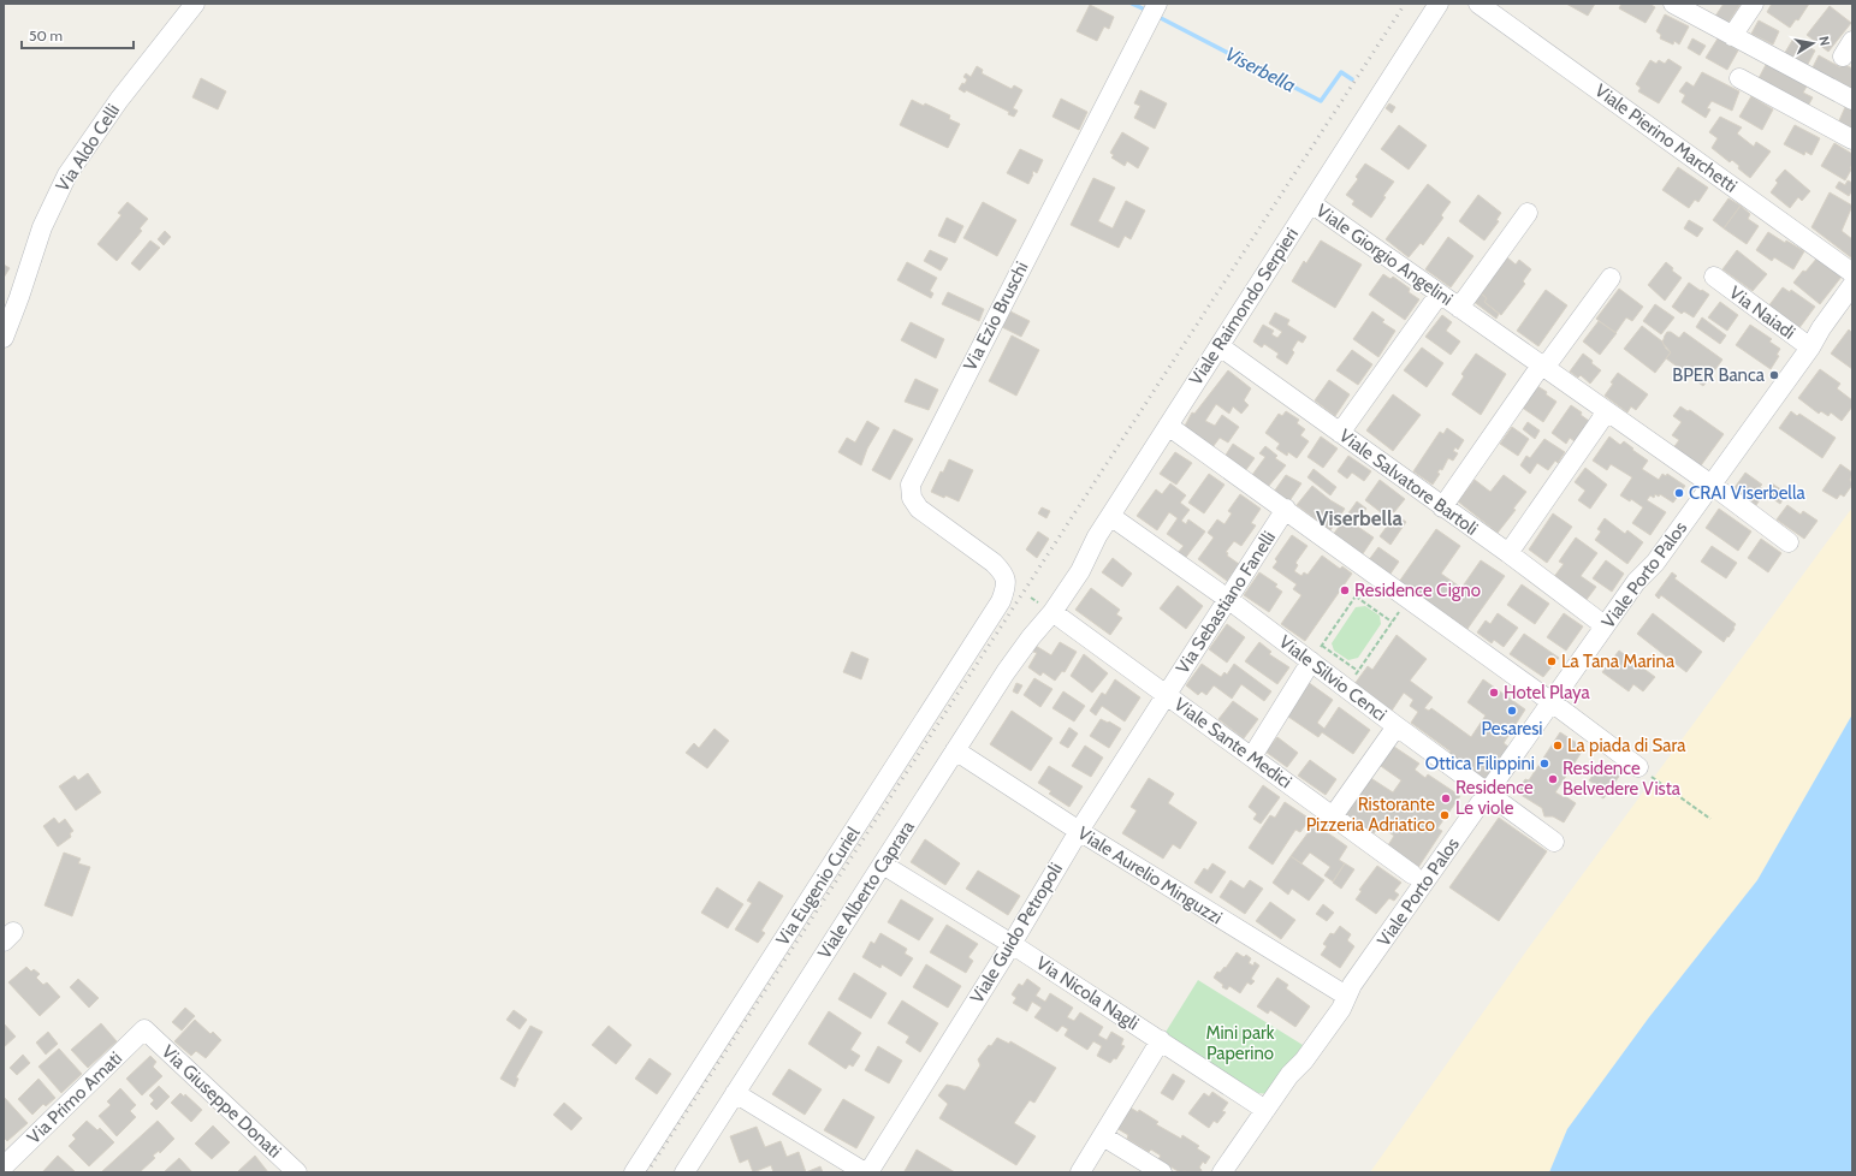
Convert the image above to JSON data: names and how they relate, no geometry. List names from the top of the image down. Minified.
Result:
{"streets":{"street":["Viale Pierino Marchetti","Via Aldo Celli","Viale Giorgio Angelini","Viale Raimondo Serpieri","Via Naiadi","Via Ezio Bruschi","Viale Salvatore Bartoli","Viale Porto Palos","Via Sebastiano Fanelli","Viale Silvio Cenci","Viale Sante Medici","Viale Aurelio Minguzzi","Via Eugenio Curiel","Viale Alberto Caprara","Viale Guido Petropoli","Via Nicola Nagli","Via Primo Amati","Via Giuseppe Donati"]},"crossings":[["Viale Giorgio Angelini","Viale Raimondo Serpieri"],["Viale Giorgio Angelini","Viale Porto Palos"],["Viale Raimondo Serpieri","Viale Salvatore Bartoli"],["Viale Raimondo Serpieri","Viale Silvio Cenci"],["Viale Raimondo Serpieri","Viale Sante Medici"],["Viale Raimondo Serpieri","Viale Alberto Caprara"],["Via Naiadi","Viale Porto Palos"],["Via Ezio Bruschi","Via Eugenio Curiel"],["Viale Porto Palos","Viale Silvio Cenci"],["Viale Porto Palos","Viale Aurelio Minguzzi"],["Viale Porto Palos","Via Nicola Nagli"],["Via Sebastiano Fanelli","Viale Silvio Cenci"],["Via Sebastiano Fanelli","Viale Sante Medici"],["Via Sebastiano Fanelli","Viale Guido Petropoli"],["Viale Sante Medici","Viale Alberto Caprara"],["Viale Sante Medici","Viale Guido Petropoli"],["Viale Aurelio Minguzzi","Viale Alberto Caprara"],["Viale Aurelio Minguzzi","Viale Guido Petropoli"],["Viale Alberto Caprara","Via Nicola Nagli"],["Viale Guido Petropoli","Via Nicola Nagli"],["Via Primo Amati","Via Giuseppe Donati"]],"districts":["Viserbella"],"water":["Viserbella"],"parks":["Mini park Paperino"],"places":["BPER Banca","CRAI Viserbella","Residence Cigno","La Tana Marina","Hotel Playa","Pesaresi","La piada di Sara","Ottica Filippini","Residence Belvedere Vista","Residence Le viole","Ristorante Pizzeria Adriatico"],"scale_bar":"50 m","north":"right"}
